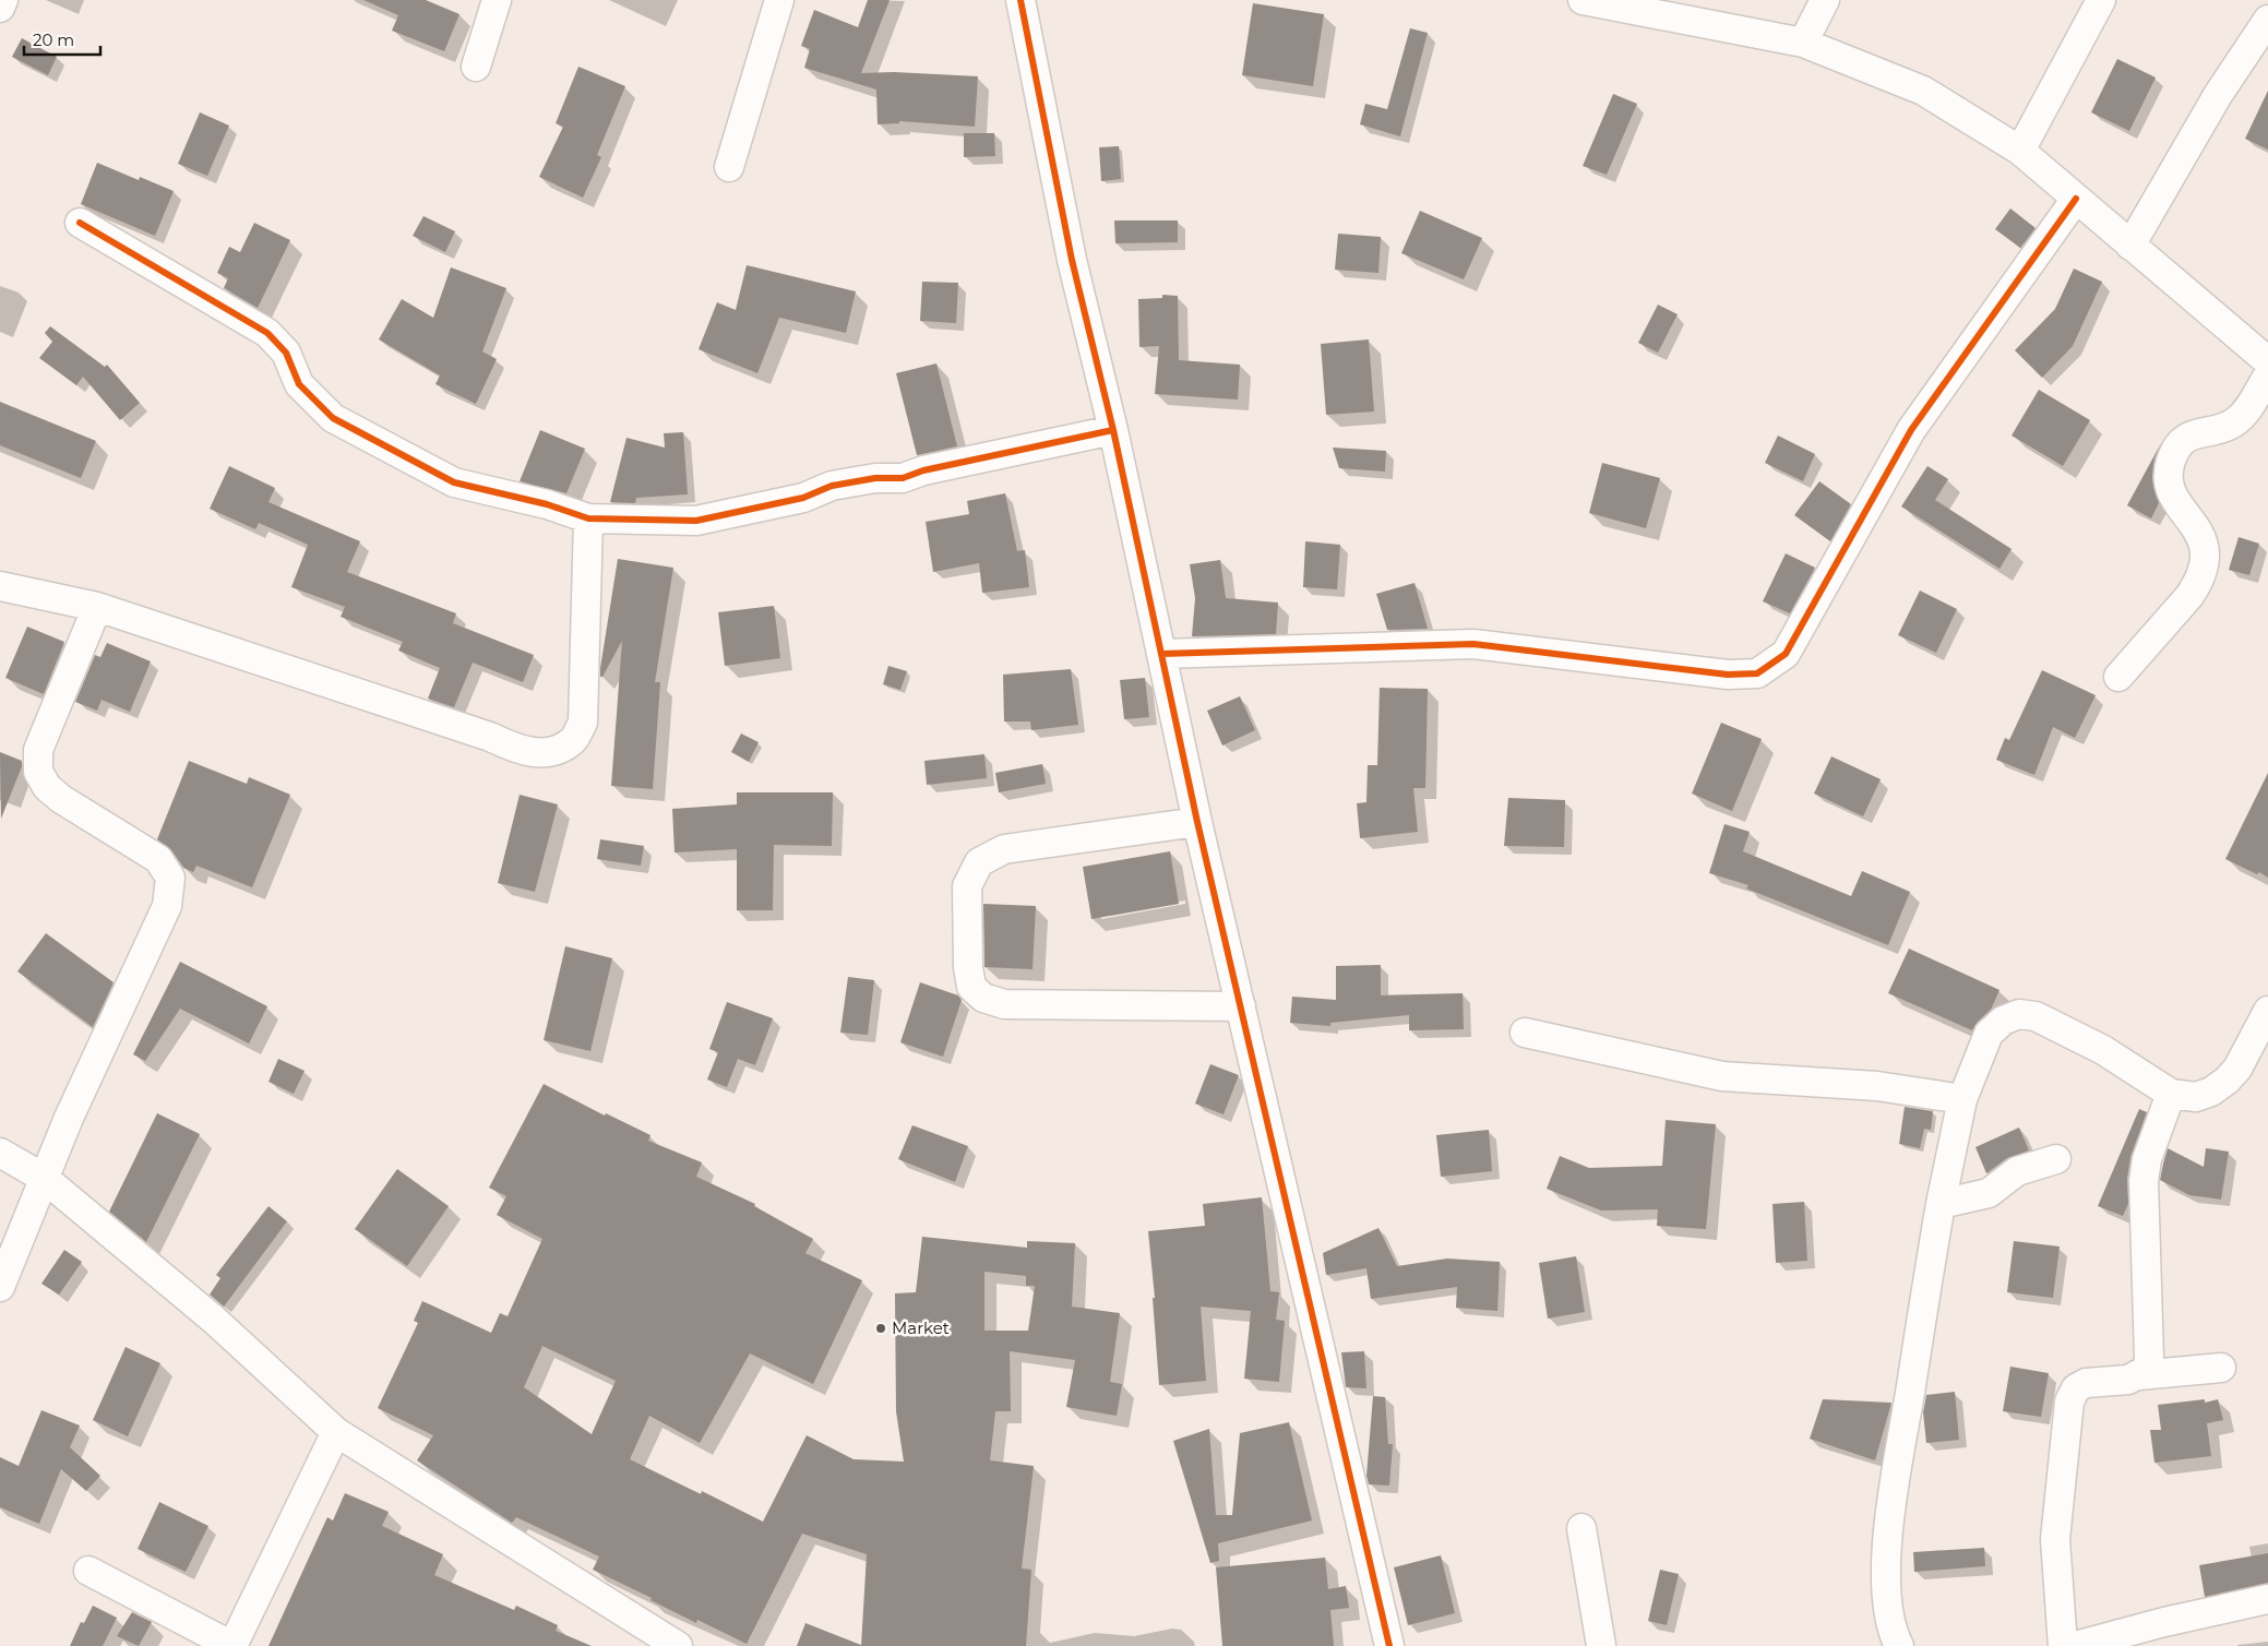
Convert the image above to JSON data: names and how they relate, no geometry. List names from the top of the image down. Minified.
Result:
{"places":["Market"],"scale_bar":"20 m"}
